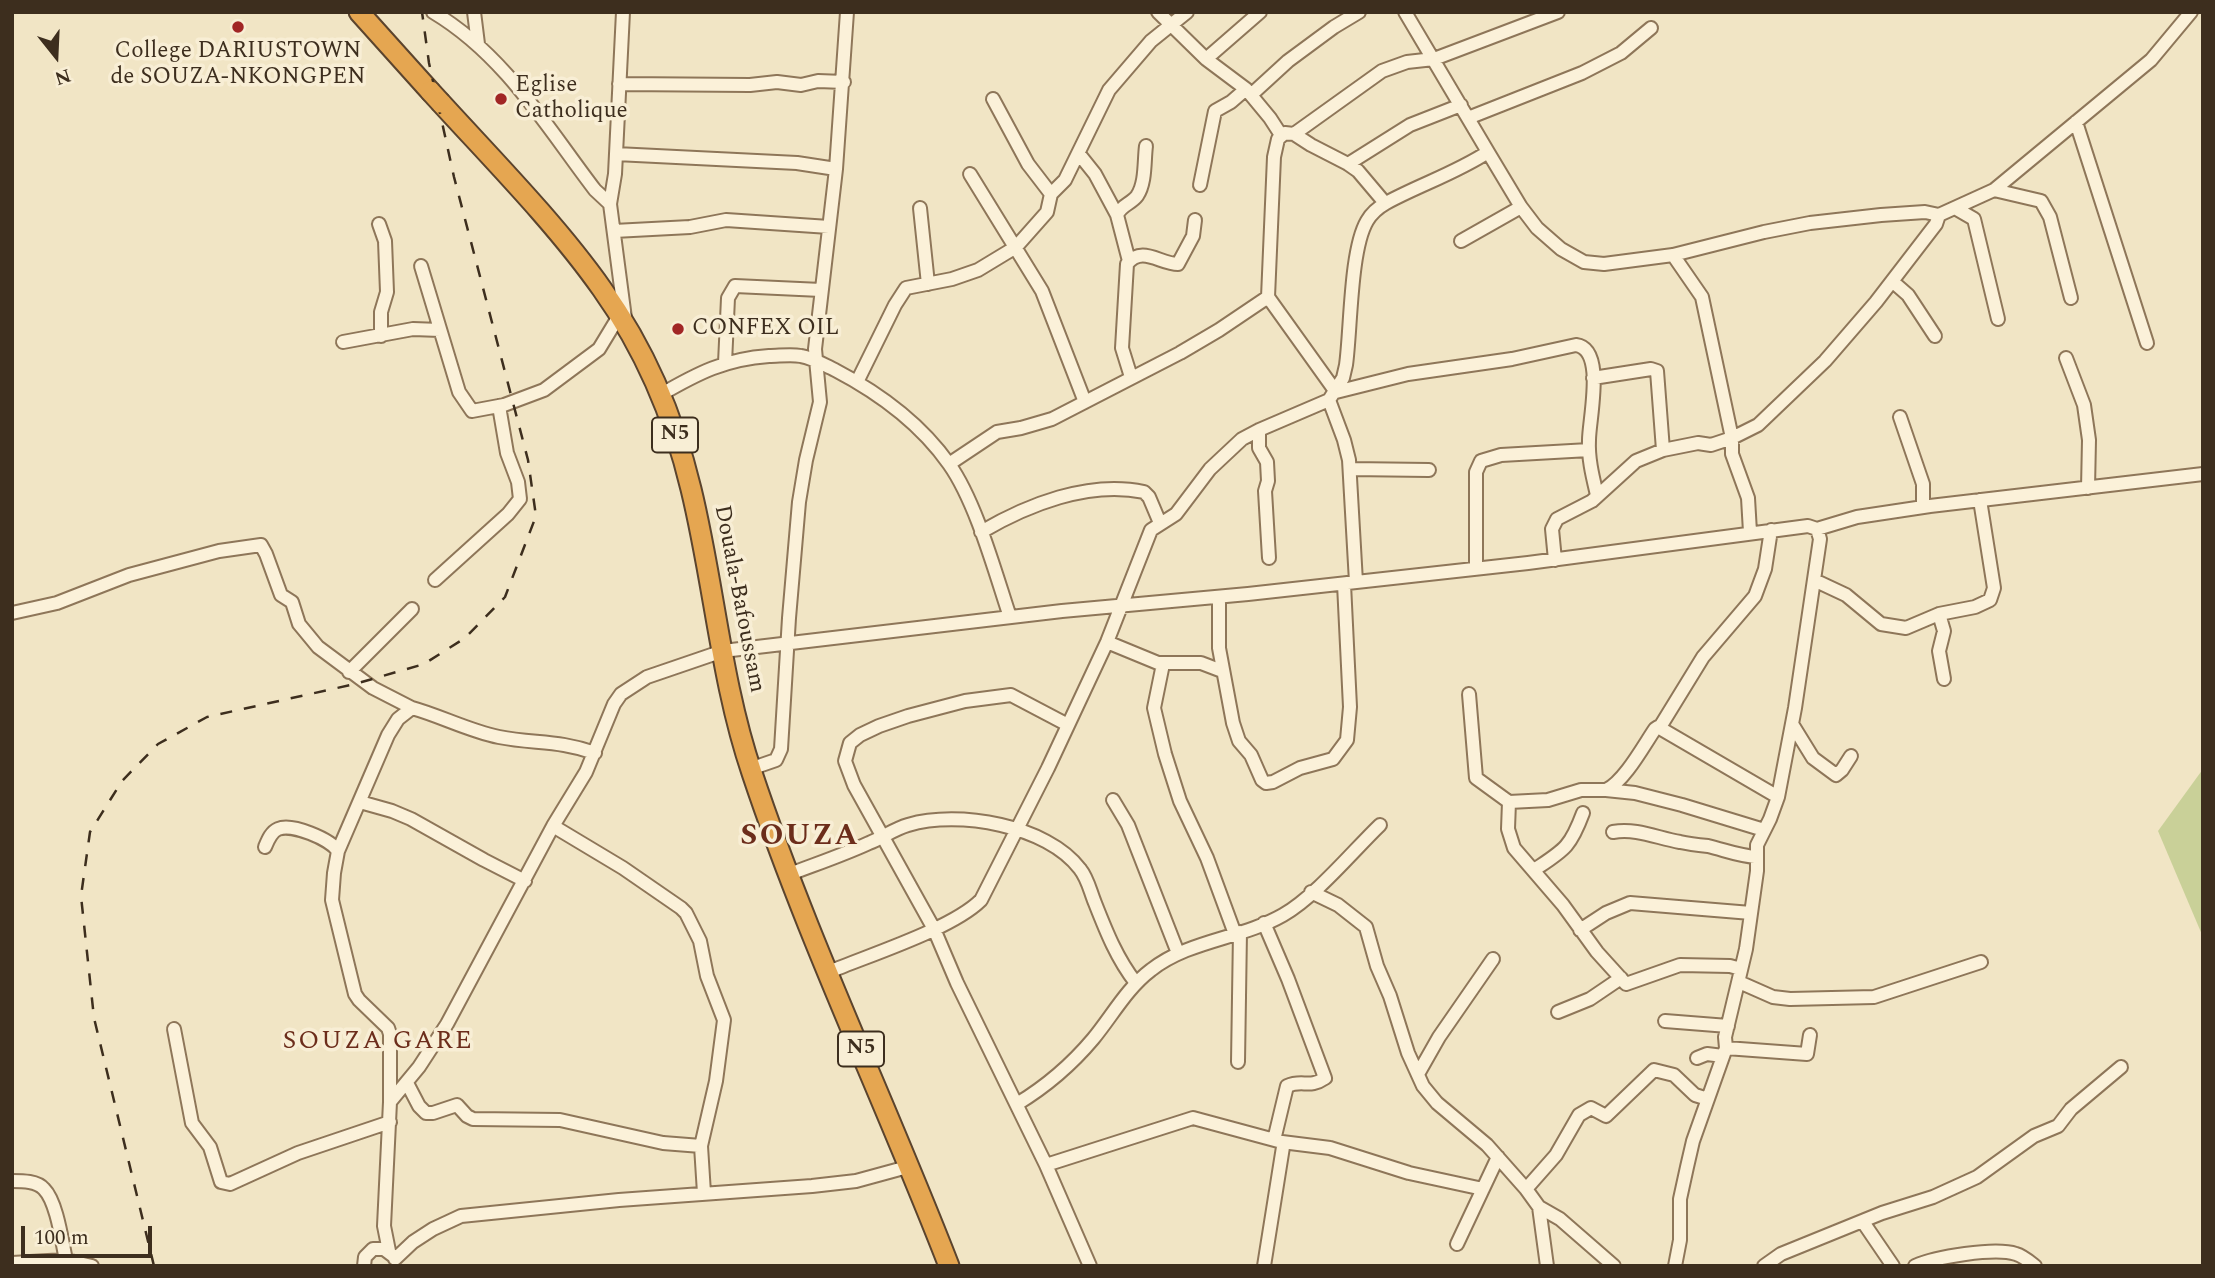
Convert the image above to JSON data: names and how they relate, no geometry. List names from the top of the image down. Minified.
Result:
{"streets":{"highway":["N5","Douala-Bafoussam"]},"districts":["SOUZA","SOUZA GARE"],"places":["College DARIUSTOWN de SOUZA-NKONGPEN","Eglise Catholique","CONFEX OIL"],"scale_bar":"100 m","north":"bottom"}
